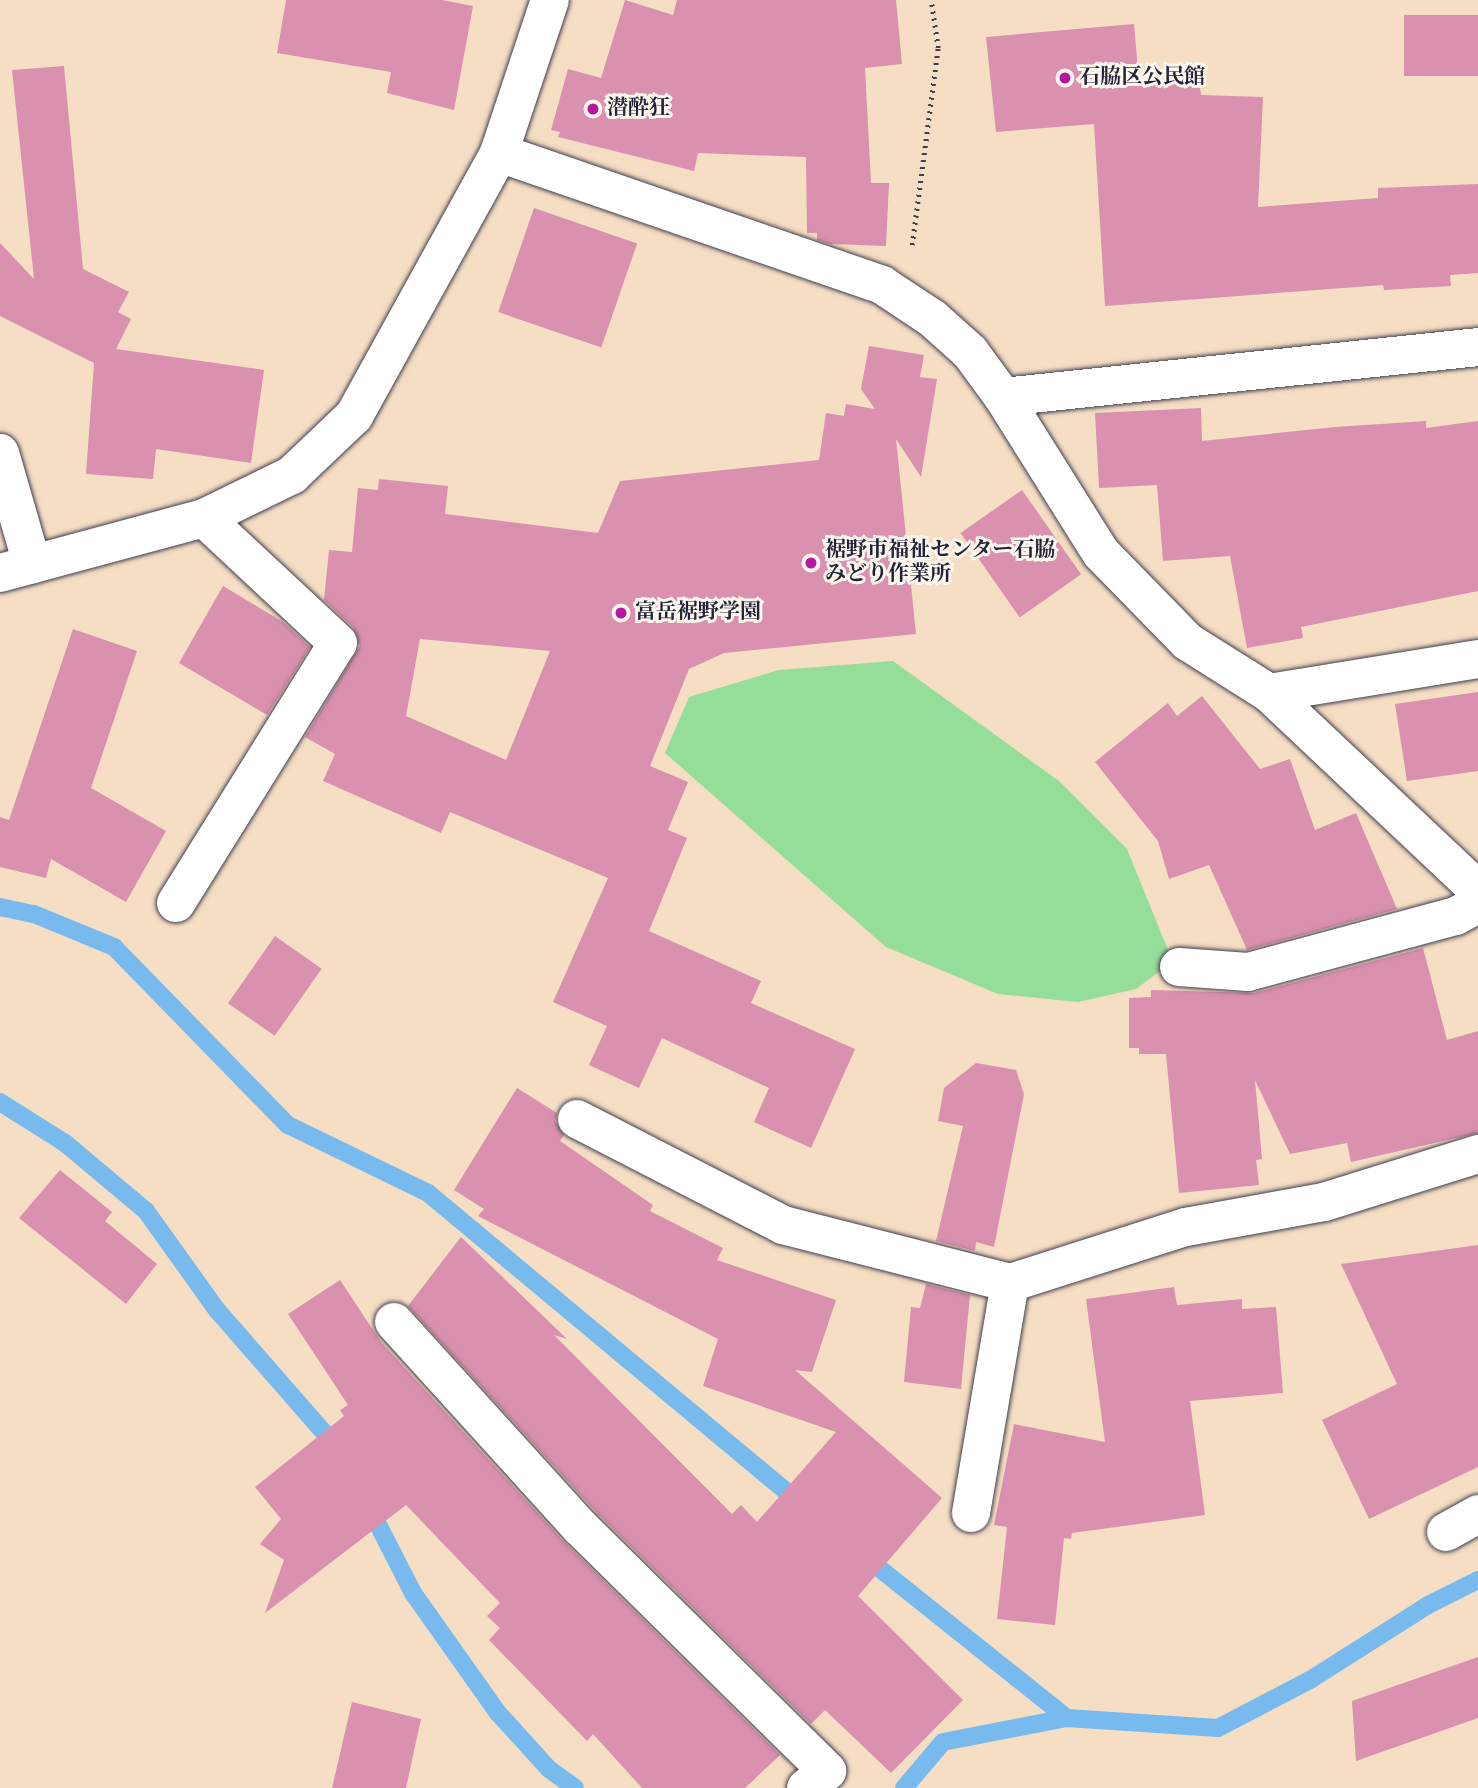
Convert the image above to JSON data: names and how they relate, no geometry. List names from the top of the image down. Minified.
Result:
{"places":["石脇区公民館","潜酔狂","裾野市福祉センター石脇 みどり作業所","富岳裾野学園"]}
